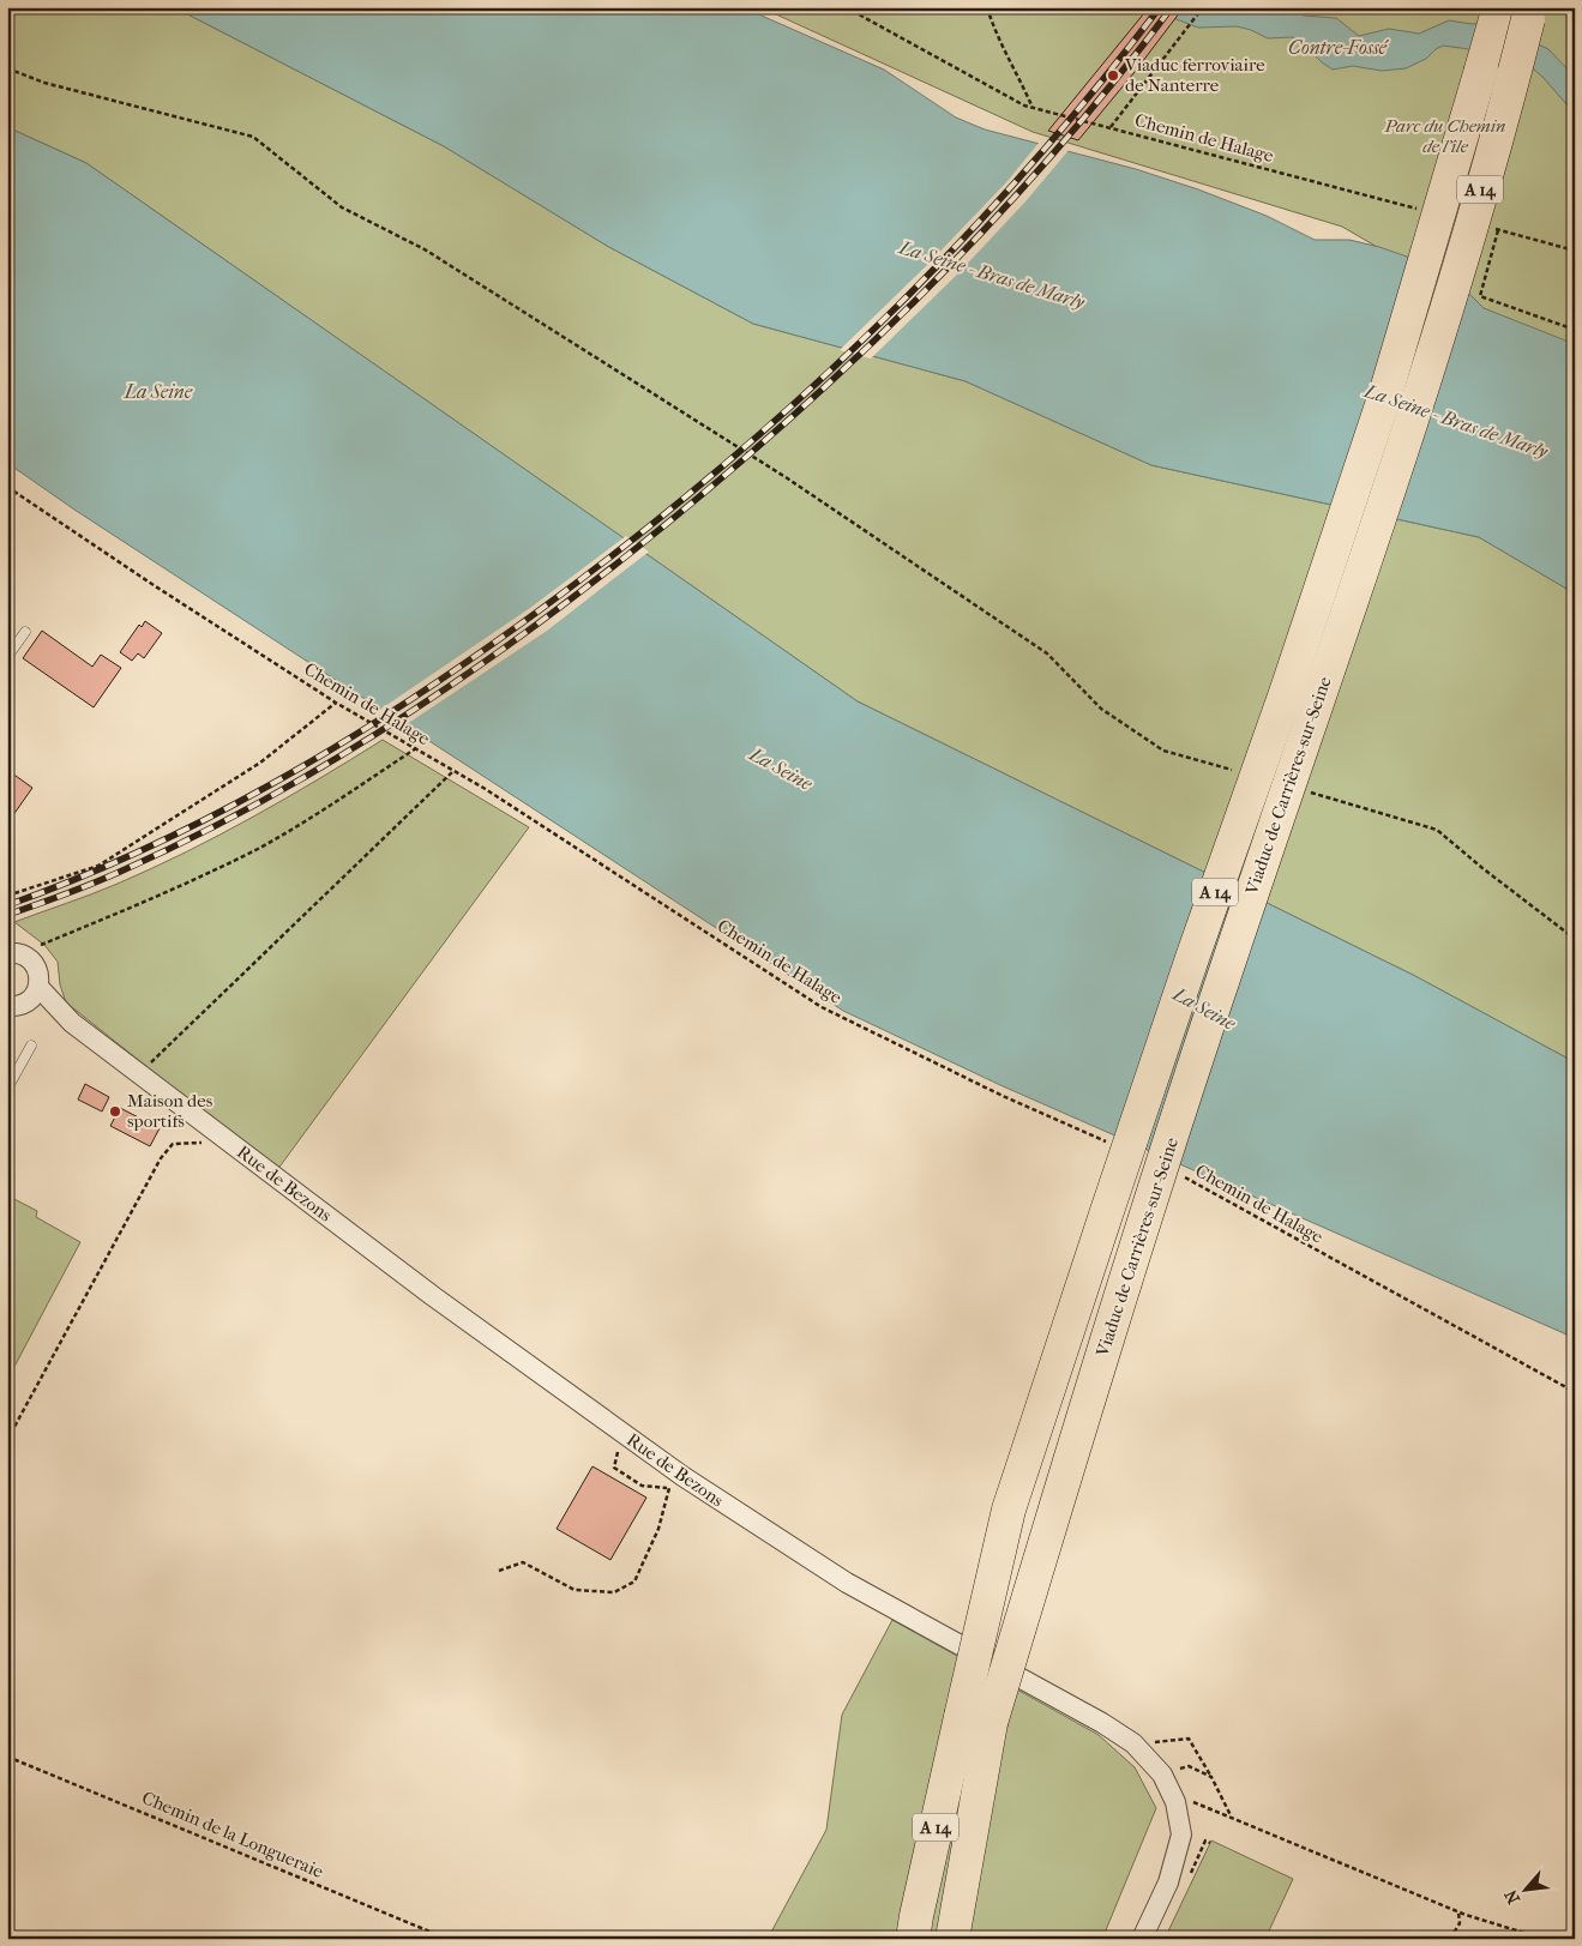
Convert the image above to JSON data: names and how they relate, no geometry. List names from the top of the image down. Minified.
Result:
{"streets":{"highway":["A 14","Viaduc de Carrières-sur-Seine"],"street":["Rue de Bezons"],"path":["Chemin de Halage","Chemin de la Longueraie"]},"crossings":[["A 14","Viaduc de Carrières-sur-Seine"]],"water":["Contre-Fossé","La Seine - Bras de Marly","La Seine"],"parks":["Parc du Chemin de l'île"],"places":["Viaduc ferroviaire de Nanterre","Maison des sportifs"],"north":"bottom left"}
